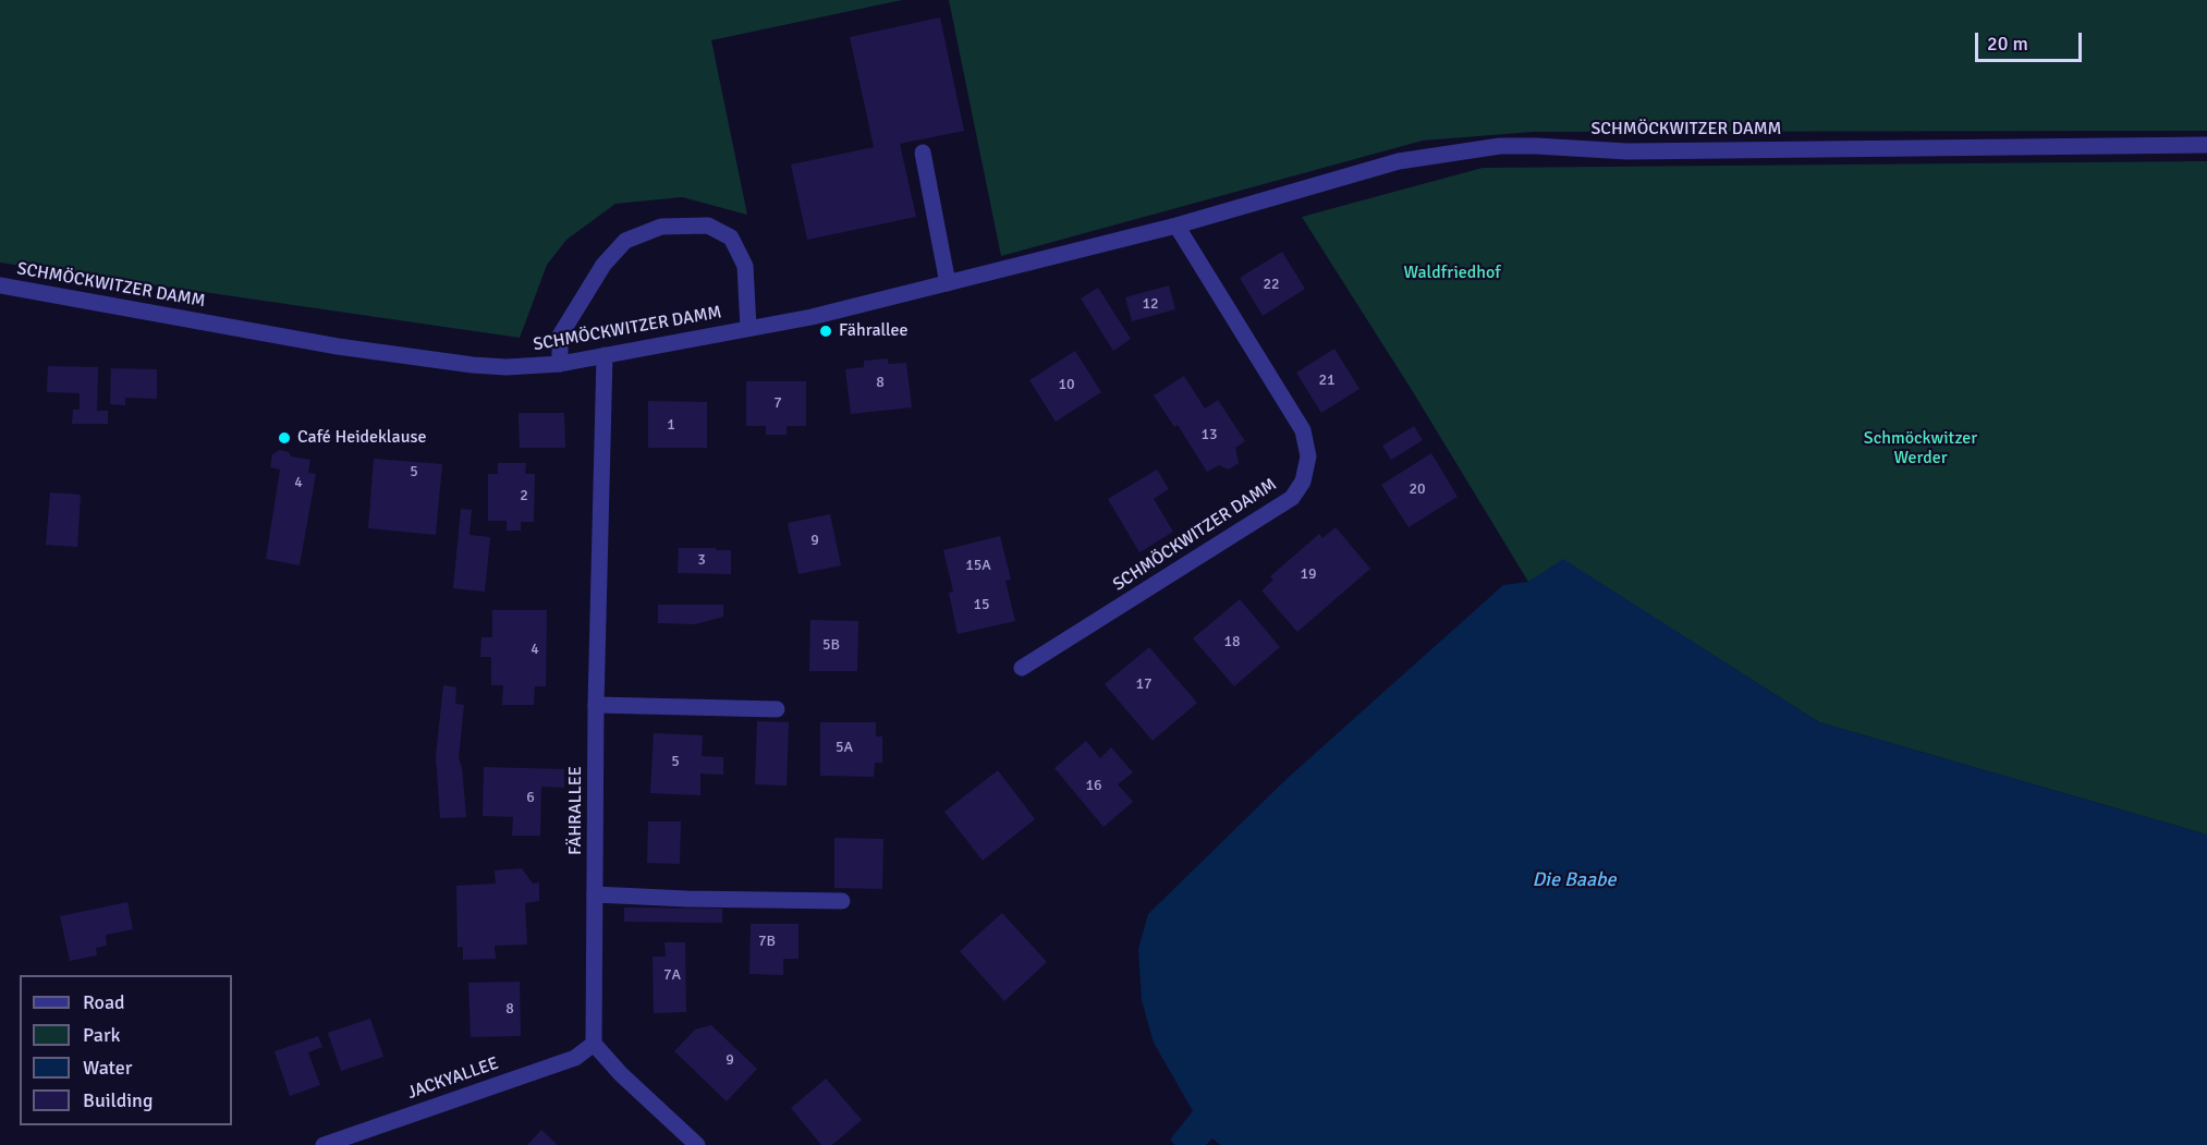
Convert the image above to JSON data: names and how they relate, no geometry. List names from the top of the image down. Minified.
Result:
{"streets":{"street":["SCHMÖCKWITZER DAMM","FÄHRALLEE","JACKYALLEE"]},"crossings":[["SCHMÖCKWITZER DAMM","FÄHRALLEE"],["FÄHRALLEE","JACKYALLEE"]],"water":["Die Baabe"],"parks":["Waldfriedhof","Schmöckwitzer Werder"],"places":["Fährallee","Café Heideklause"],"house_numbers":["22","12","21","8","10","7","1","13","5","4","20","2","9","3","15A","19","15","18","5B","4","17","5A","5","16","6","7B","7A","8","9"],"legend":["Road","Park","Water","Building"],"scale_bar":"20 m"}
